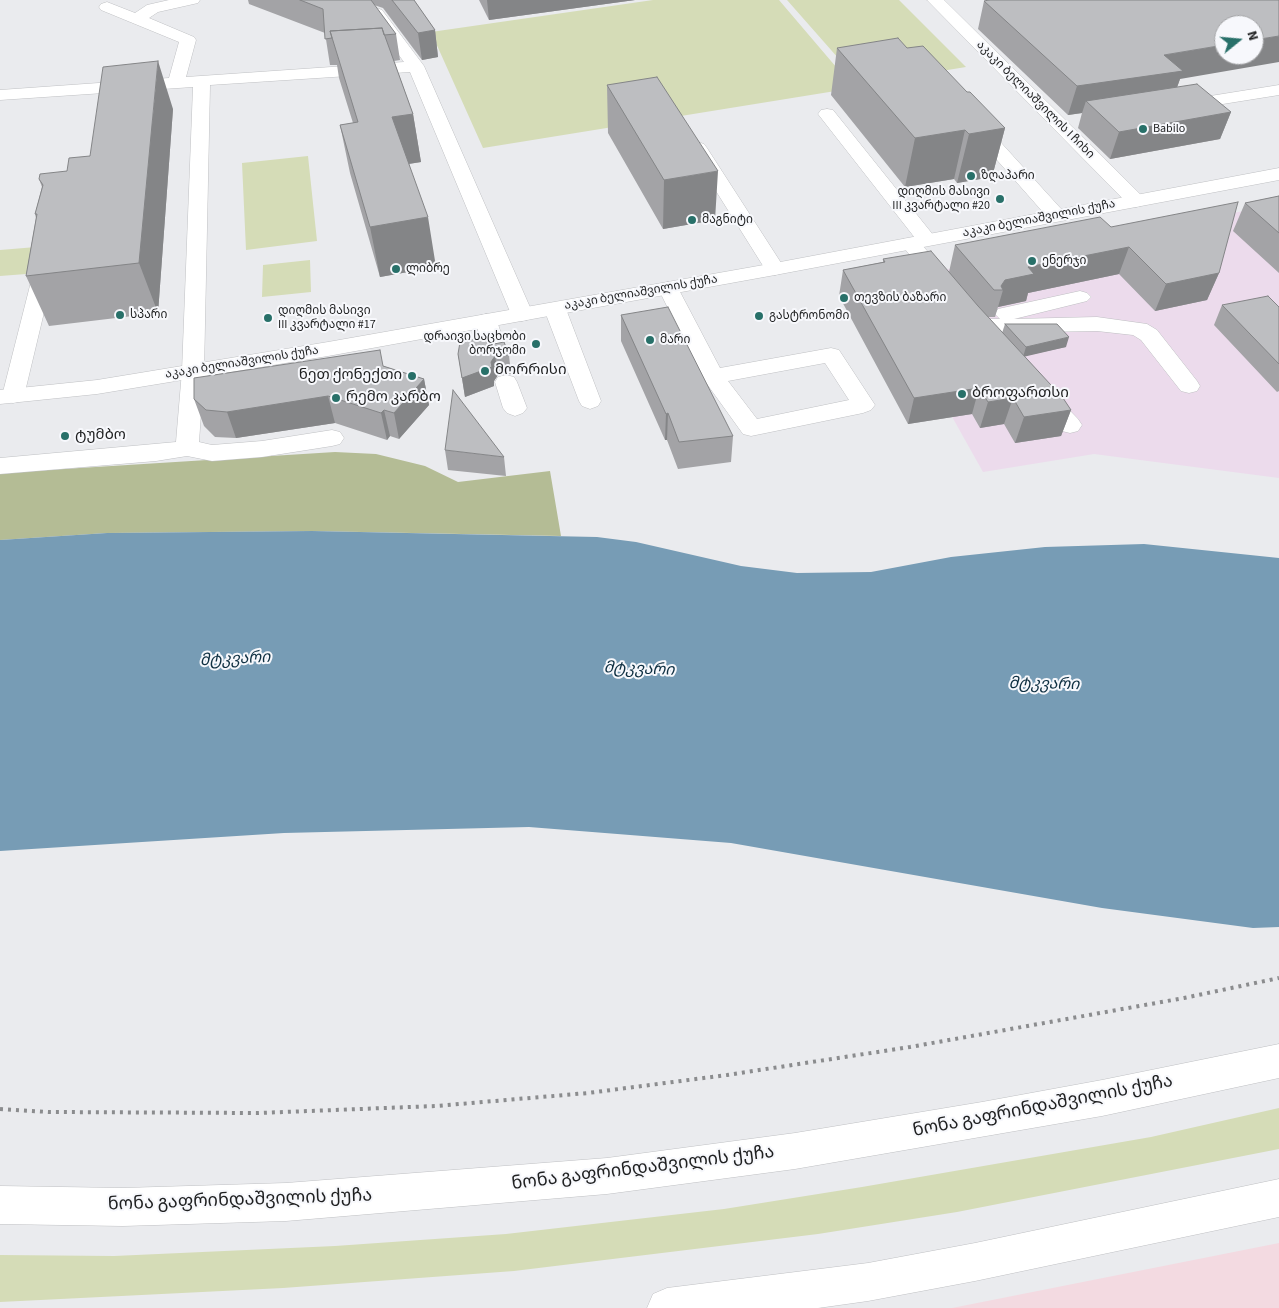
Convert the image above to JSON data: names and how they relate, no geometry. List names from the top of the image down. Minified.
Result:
{"streets":{"main road":["აკაკი ბელიაშვილის I ჩიხი","აკაკი ბელიაშვილის ქუჩა","ნონა გაფრინდაშვილის ქუჩა"]},"crossings":[["აკაკი ბელიაშვილის I ჩიხი","აკაკი ბელიაშვილის ქუჩა"]],"water":["მტკვარი"],"places":["Babilo","ზღაპარი","დიღმის მასივი III კვარტალი #20","მაგნიტი","ენერჯი","ლიბრე","თევზის ბაზარი","სპარი","გასტრონომი","დიღმის მასივი III კვარტალი #17","მარი","დრაივი საცხობი ბორჯომი","მორრისი","ნეთ ქონექთი","ბროფართსი","რემო კარბო","ტუმბო"],"north":"right"}
